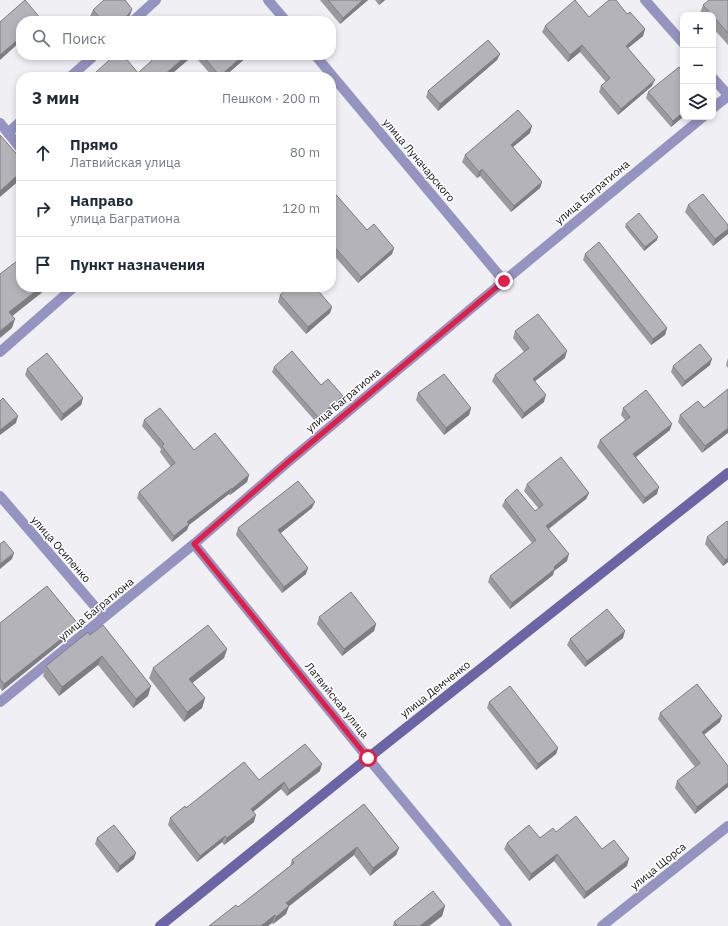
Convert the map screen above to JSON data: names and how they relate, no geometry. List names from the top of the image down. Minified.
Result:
{"streets":{"street":["улица Луначарского","улица Багратиона","улица Осипенко","улица Демченко","Латвийская улица","улица Щорса"]},"crossings":[["улица Луначарского","улица Багратиона"],["улица Багратиона","улица Осипенко"],["улица Багратиона","Латвийская улица"],["улица Демченко","Латвийская улица"]],"page":{"map_buttons":["+","−"],"search":"Поиск","heading":["3 мин","Пешком · 200 m"],"list":[["Прямо","Латвийская улица","80 m"],["Направо","улица Багратиона","120 m"],"Пункт назначения"]}}
